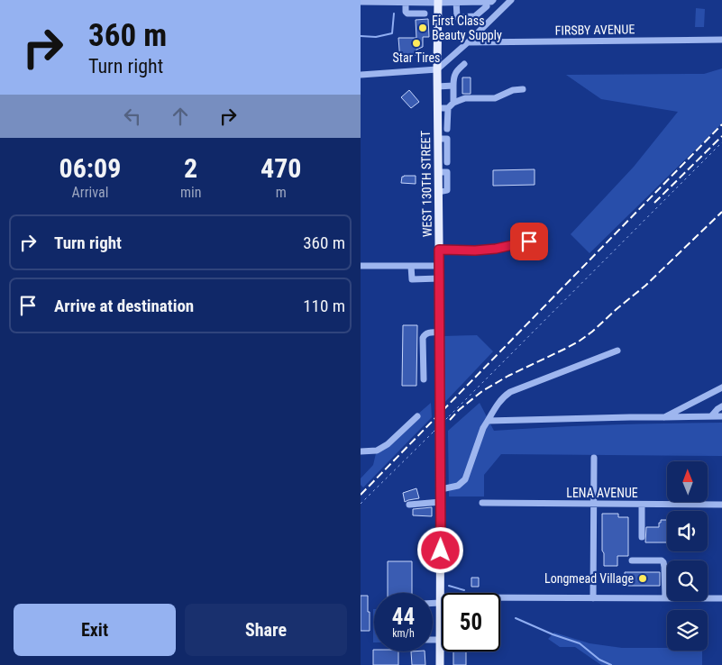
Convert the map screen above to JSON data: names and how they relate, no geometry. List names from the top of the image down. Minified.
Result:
{"streets":{"main road":["WEST 130TH STREET"],"street":["FIRSBY AVENUE","LENA AVENUE"]},"places":["First Class Beauty Supply","Star Tires","Longmead Village"],"north":"top","page":{"turn":["360 m","Turn right"],"eta":["06:09","Arrival","2","min","470","m"],"list":[{"name":"Turn right","value":"360 m"},{"name":"Arrive at destination","value":"110 m"}],"speed":"44 km/h","limit":"50","buttons":["Exit","Share"]}}
